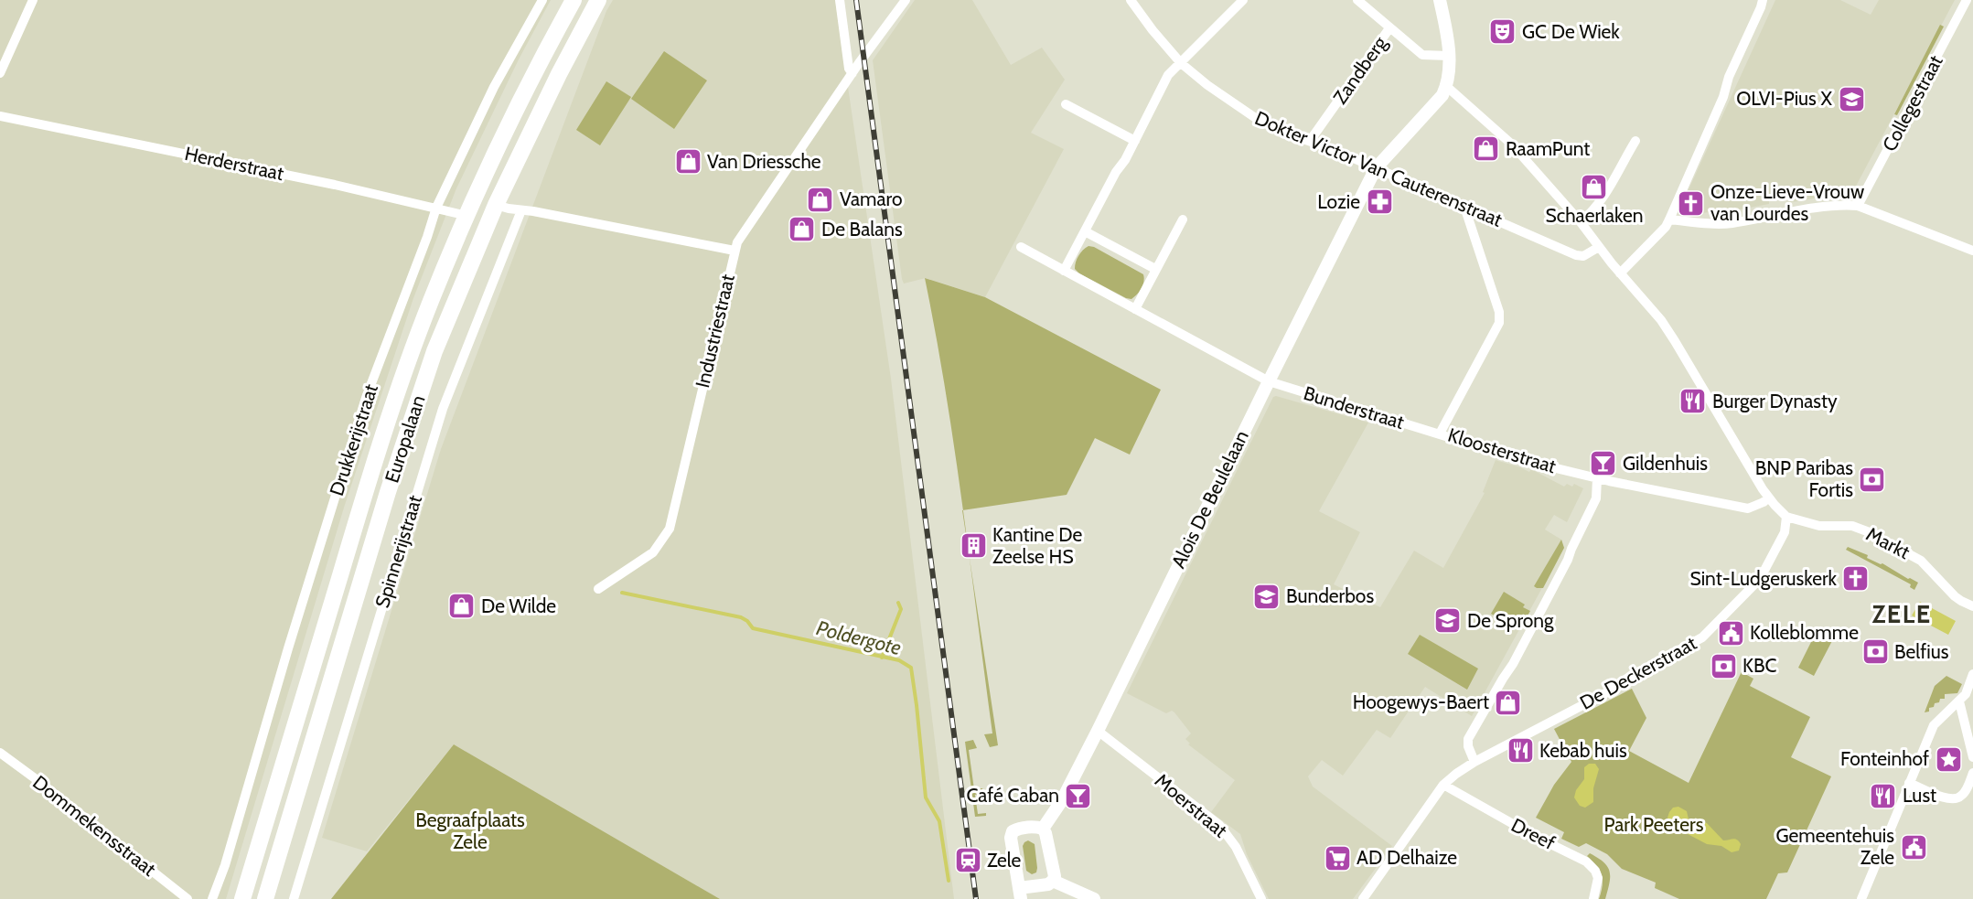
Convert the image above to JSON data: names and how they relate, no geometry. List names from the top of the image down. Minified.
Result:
{"streets":{"highway":["Europalaan"],"street":["Zandberg","Collegestraat","Herderstraat","Dokter Victor Van Cauterenstraat","Industriestraat","Bunderstraat","Drukkerijstraat","Kloosterstraat","Alois De Beulelaan","Markt","Spinnerijstraat","De Deckerstraat","Moerstraat","Dommekensstraat","Dreef"]},"crossings":[["Zandberg","Dokter Victor Van Cauterenstraat"],["Herderstraat","Europalaan"],["Herderstraat","Drukkerijstraat"],["Dokter Victor Van Cauterenstraat","Kloosterstraat"],["Dokter Victor Van Cauterenstraat","Alois De Beulelaan"],["Bunderstraat","Kloosterstraat"],["Bunderstraat","Alois De Beulelaan"],["Alois De Beulelaan","Moerstraat"],["Markt","De Deckerstraat"],["De Deckerstraat","Dreef"]],"districts":["ZELE"],"water":["Poldergote"],"parks":["Begraafplaats Zele","Park Peeters"],"places":{"theatre":["GC De Wiek"],"school or university":["OLVI-Pius X","Bunderbos","De Sprong"],"shop":["RaamPunt","Van Driessche","Schaerlaken","Vamaro","De Balans","De Wilde","Hoogewys-Baert"],"pharmacy":["Lozie"],"church":["Onze-Lieve-Vrouw van Lourdes","Sint-Ludgeruskerk"],"restaurant":["Burger Dynasty","Kebab huis","Lust"],"bar":["Gildenhuis","Café Caban"],"bank":["BNP Paribas Fortis","Belfius","KBC"],"building":["Kantine De Zeelse HS"],"public building":["Kolleblomme","Gemeentehuis Zele"],"place":["Fonteinhof"],"supermarket":["AD Delhaize"],"station":["Zele"]}}
